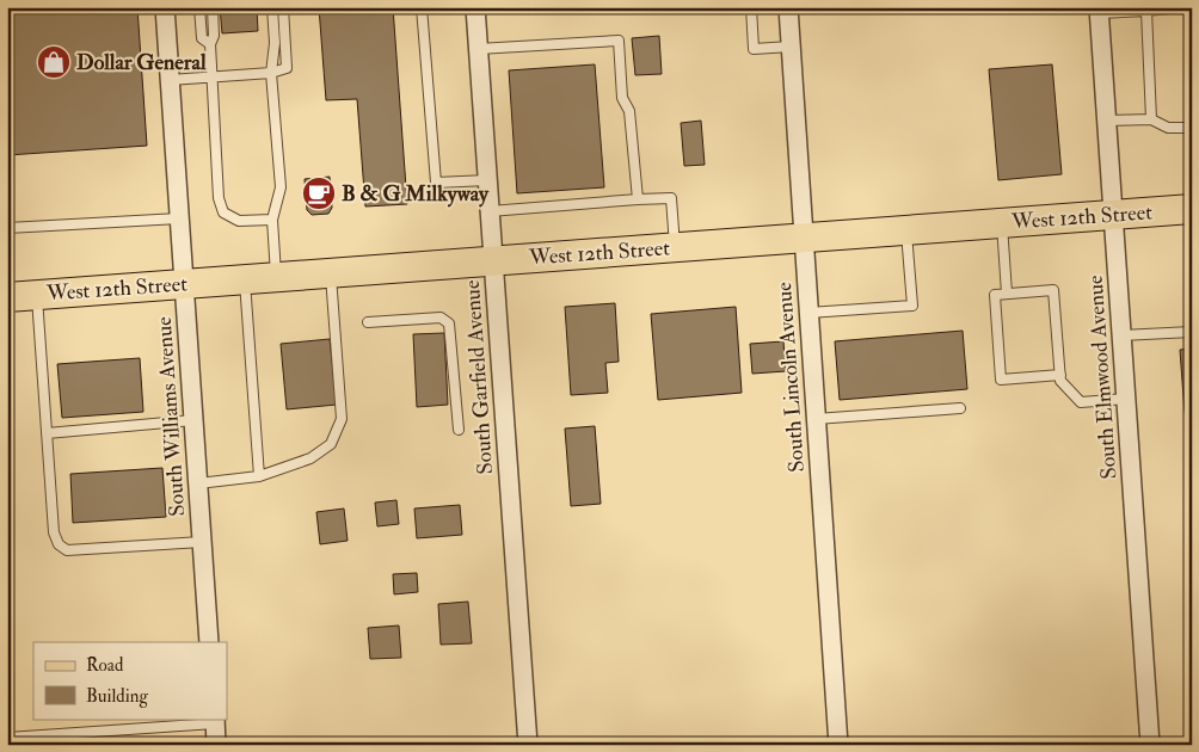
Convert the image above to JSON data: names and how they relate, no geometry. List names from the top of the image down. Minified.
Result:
{"streets":{"main road":["West 12th Street"],"street":["South Garfield Avenue","South Lincoln Avenue","South Elmwood Avenue","South Williams Avenue"]},"crossings":[["West 12th Street","South Garfield Avenue"],["West 12th Street","South Lincoln Avenue"],["West 12th Street","South Elmwood Avenue"],["West 12th Street","South Williams Avenue"]],"places":{"shop":["Dollar General"],"cafe":["B & G Milkyway"]},"legend":["Road","Building"]}
